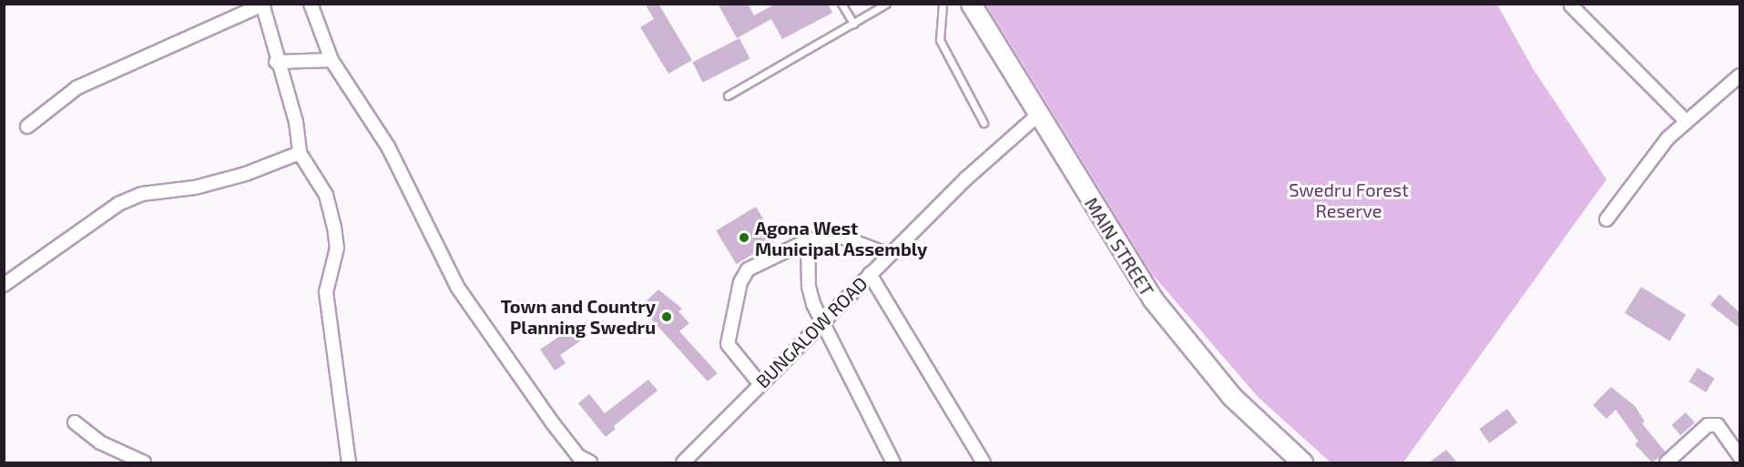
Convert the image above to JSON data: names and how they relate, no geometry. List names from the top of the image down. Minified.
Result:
{"streets":{"main road":["MAIN STREET"],"street":["BUNGALOW ROAD"]},"crossings":[["MAIN STREET","BUNGALOW ROAD"]],"parks":["Swedru Forest Reserve"],"places":["Agona West Municipal Assembly","Town and Country Planning Swedru"]}
